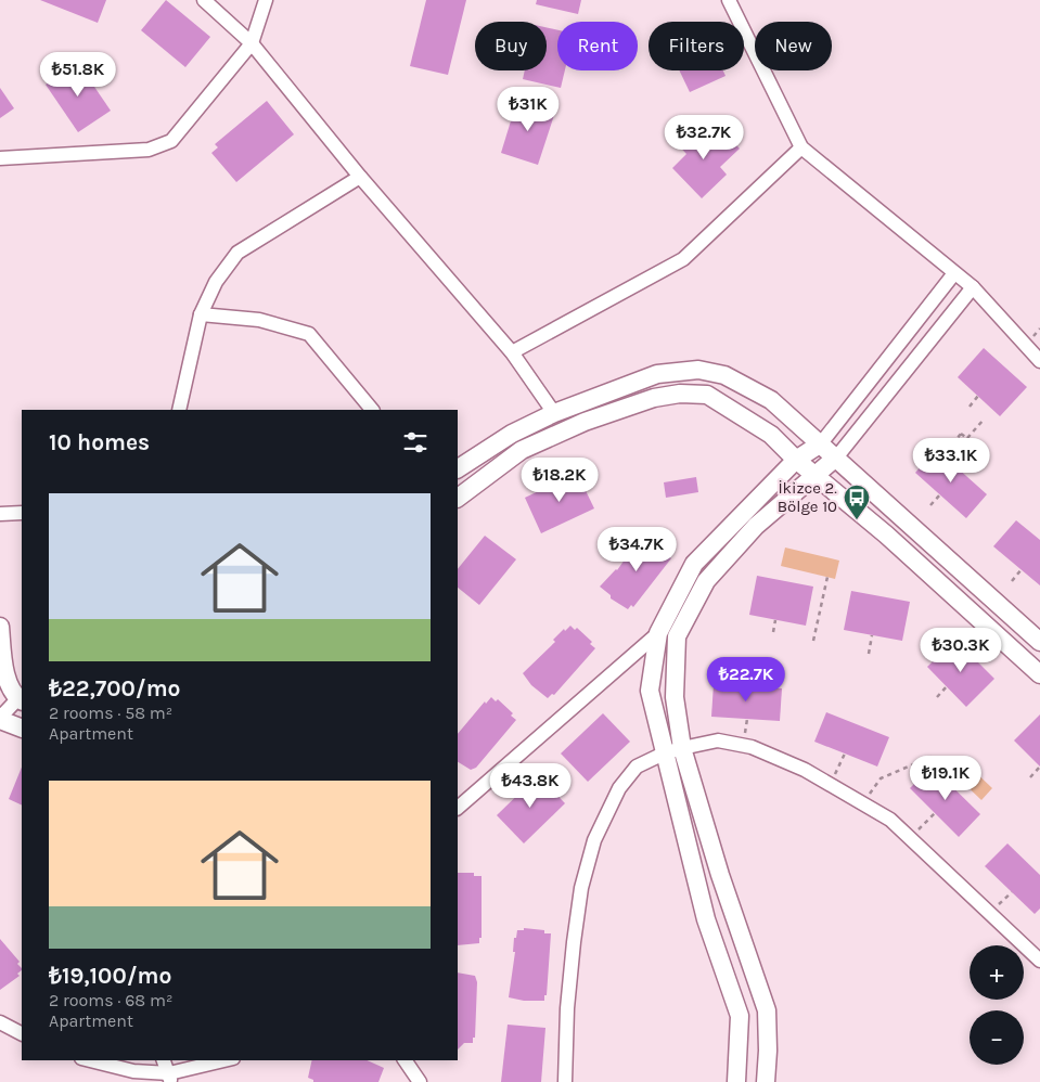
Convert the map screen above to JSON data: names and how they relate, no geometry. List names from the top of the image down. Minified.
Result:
{"places":{"bus stop":["İkizce 2. Bölge 10"]},"page":{"chip":["Buy","Rent","Filters","New"],"price":["₺51.8K","₺31K","₺32.7K","₺33.1K","₺18.2K","₺34.7K","₺30.3K","₺22.7K","₺19.1K","₺43.8K"],"heading":"10 homes","list":[{"name":"₺22,700/mo","note":"2 rooms · 58 m² · Apartment"},{"name":"₺19,100/mo","note":"2 rooms · 68 m² · Apartment"}],"map_buttons":["+","−"]}}
